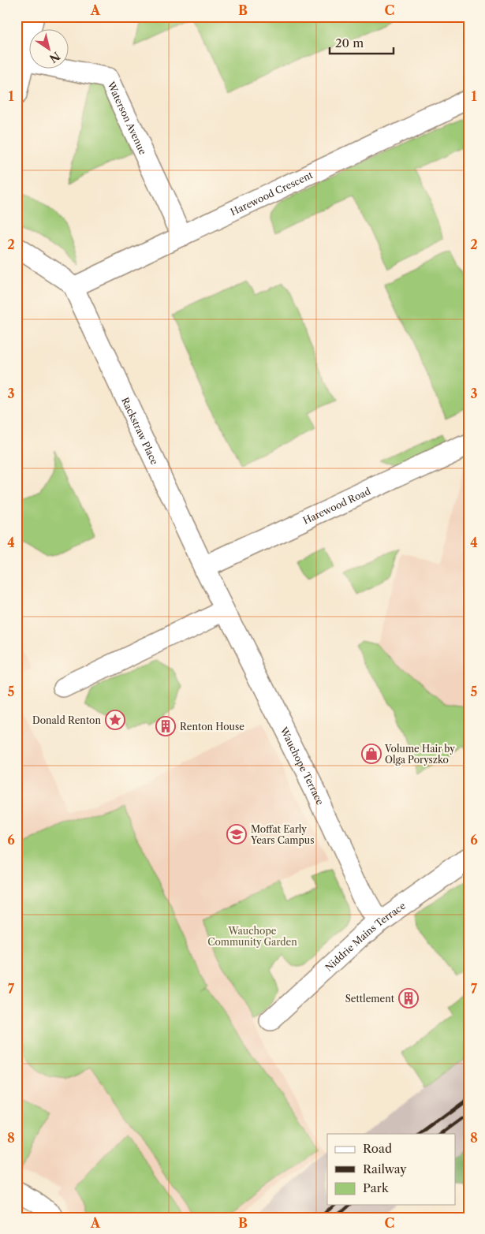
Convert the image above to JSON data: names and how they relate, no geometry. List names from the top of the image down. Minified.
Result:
{"streets":{"street":["Waterson Avenue","Harewood Crescent","Rackstraw Place","Harewood Road","Wauchope Terrace","Niddrie Mains Terrace"]},"crossings":[["Waterson Avenue","Harewood Crescent"],["Harewood Crescent","Rackstraw Place"],["Rackstraw Place","Harewood Road"],["Rackstraw Place","Wauchope Terrace"],["Harewood Road","Wauchope Terrace"],["Wauchope Terrace","Niddrie Mains Terrace"]],"parks":["Wauchope Community Garden"],"places":{"place":["Donald Renton"],"building":["Renton House","Settlement"],"shop":["Volume Hair by Olga Poryszko"],"school or university":["Moffat Early Years Campus"]},"legend":["Road","Railway","Park"],"scale_bar":"20 m","north":"bottom right","grid":{"columns":["A","B","C"],"rows":["1","2","3","4","5","6","7","8"]}}
